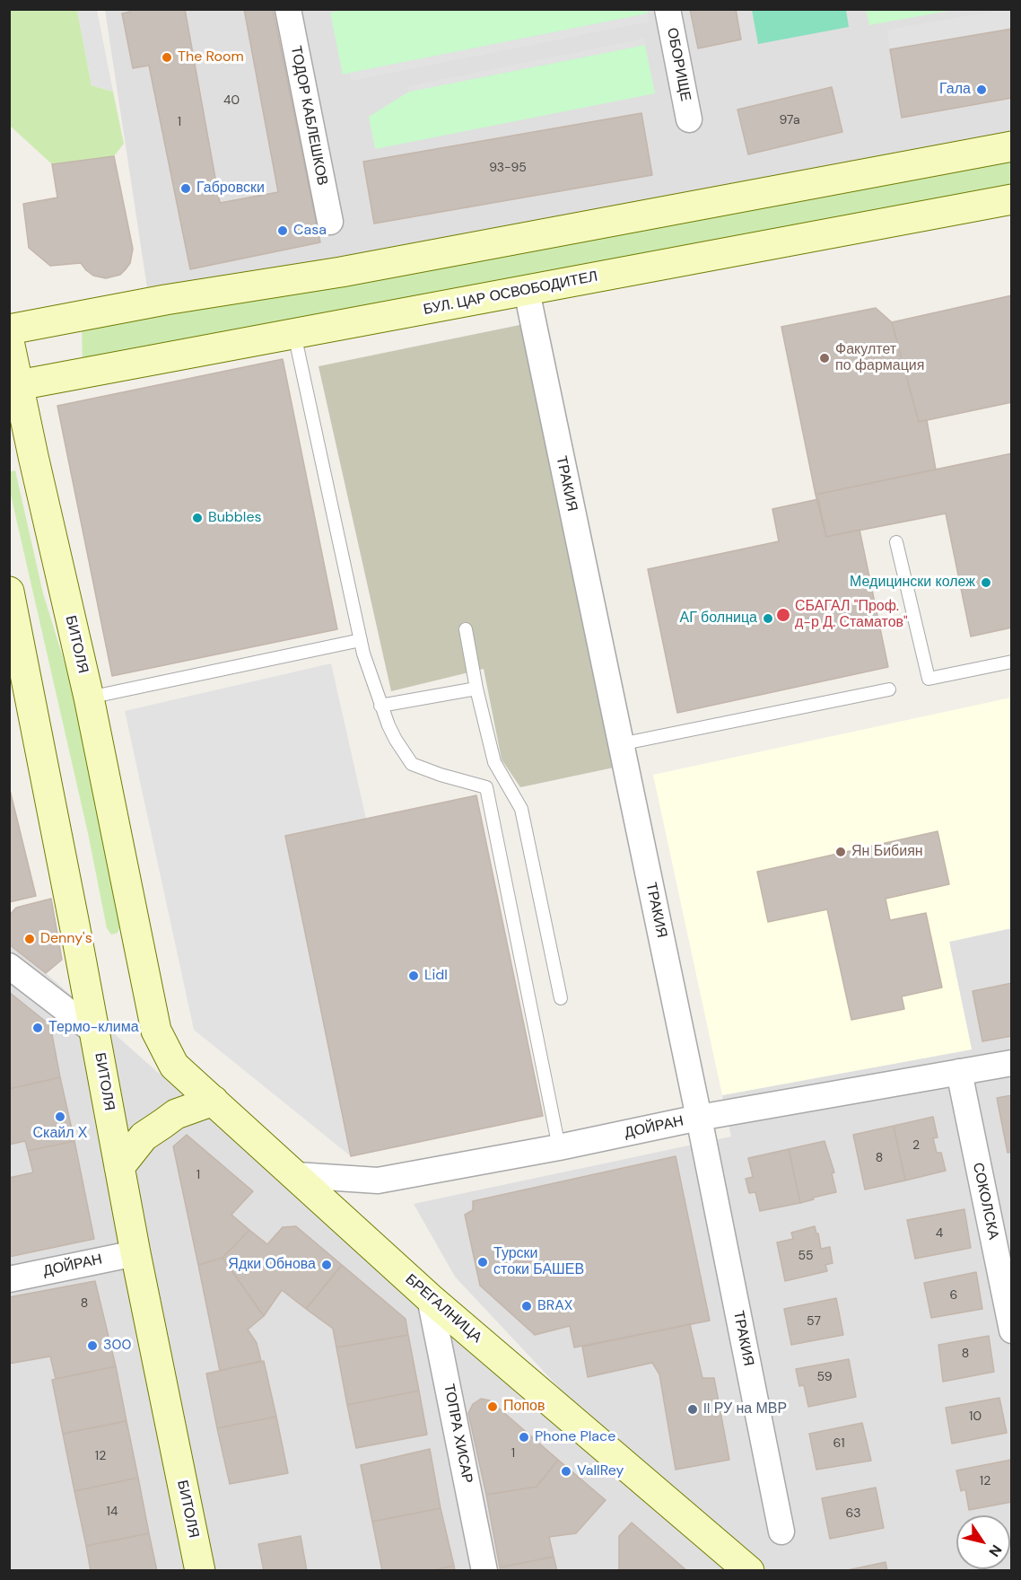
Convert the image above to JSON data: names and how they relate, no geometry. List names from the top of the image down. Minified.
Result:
{"streets":{"street":["ОБОРИЩЕ","ТОДОР КАБЛЕШКОВ","БУЛ. ЦАР ОСВОБОДИТЕЛ","ТРАКИЯ","БИТОЛЯ","ДОЙРАН","СОКОЛСКА","БРЕГАЛНИЦА","ТОПРА ХИСАР"]},"crossings":[["БУЛ. ЦАР ОСВОБОДИТЕЛ","ТРАКИЯ"],["БУЛ. ЦАР ОСВОБОДИТЕЛ","БИТОЛЯ"],["ТРАКИЯ","ДОЙРАН"],["БИТОЛЯ","ДОЙРАН"],["БИТОЛЯ","БРЕГАЛНИЦА"],["ДОЙРАН","СОКОЛСКА"],["ДОЙРАН","БРЕГАЛНИЦА"],["БРЕГАЛНИЦА","ТОПРА ХИСАР"]],"places":["The Room","Гала","Габровски","Casa","Факултет по фармация","Bubbles","Медицински колеж","СБАГАЛ \"Проф. д-р Д. Стаматов\"","АГ болница","Ян Бибиян","Denny's","Lidl","Термо-клима","Скайл Х","Турски стоки БАШЕВ","Ядки Обнова","BRAX","300","Попов","II РУ на МВР","Phone Place","VallRey"],"house_numbers":["40","97a","1","93-95","2","8","1","4","55","6","8","57","8","59","10","61","1","12","12","14","63"],"north":"bottom right"}
